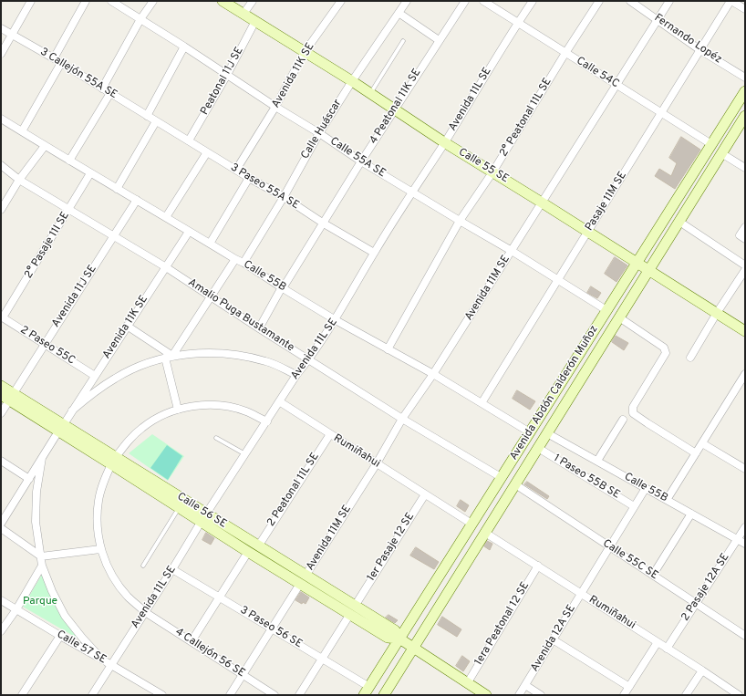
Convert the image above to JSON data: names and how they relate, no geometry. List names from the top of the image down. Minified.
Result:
{"streets":{"main road":["Calle 55 SE","Avenida Abdón Calderón Muñoz","Calle 56 SE"],"street":["Fernando Lopéz","Calle 54C","3 Callejón 55A SE","Avenida 11K SE","Peatonal 11J SE","Avenida 11L SE","4 Peatonal 11K SE","2° Peatonal 11L SE","Calle Huáscar","Calle 55A SE","3 Paseo 55A SE","Pasaje 11M SE","2° Pasaje 11I SE","Calle 55B","Avenida 11M SE","Avenida 11J SE","Amalio Puga Bustamante","2 Paseo 55C","Rumiñahui","1 Paseo 55B SE","2 Peatonal 11L SE","1er Pasaje 12 SE","Calle 55C SE","2 Pasaje 12A SE","1era Peatonal 12 SE","3 Paseo 56 SE","Avenida 12A SE","Calle 57 SE","4 Callejón 56 SE"]},"crossings":[["Fernando Lopéz","Pasaje 11M SE"],["Fernando Lopéz","Avenida 11M SE"],["Calle 54C","Avenida 11L SE"],["Calle 54C","2° Peatonal 11L SE"],["Calle 54C","Pasaje 11M SE"],["Calle 54C","Avenida 11M SE"],["Calle 54C","Avenida Abdón Calderón Muñoz"],["3 Callejón 55A SE","3 Paseo 55A SE"],["Avenida 11K SE","Calle 55A SE"],["Avenida 11K SE","Calle 55 SE"],["Avenida 11K SE","3 Paseo 55A SE"],["Avenida 11K SE","Calle 55B"],["Avenida 11K SE","Amalio Puga Bustamante"],["Avenida 11K SE","2 Paseo 55C"],["Avenida 11K SE","Calle 56 SE"],["Peatonal 11J SE","Calle 55A SE"],["Peatonal 11J SE","Calle 55 SE"],["Peatonal 11J SE","3 Paseo 55A SE"],["Avenida 11L SE","Calle 55A SE"],["Avenida 11L SE","Calle 55 SE"],["Avenida 11L SE","3 Paseo 55A SE"],["Avenida 11L SE","Calle 55B"],["Avenida 11L SE","Amalio Puga Bustamante"],["Avenida 11L SE","Rumiñahui"],["Avenida 11L SE","Calle 56 SE"],["Avenida 11L SE","3 Paseo 56 SE"],["Avenida 11L SE","Calle 57 SE"],["Avenida 11L SE","4 Callejón 56 SE"],["4 Peatonal 11K SE","Calle 55A SE"],["4 Peatonal 11K SE","Calle 55 SE"],["4 Peatonal 11K SE","3 Paseo 55A SE"],["4 Peatonal 11K SE","Calle 55B"],["4 Peatonal 11K SE","Amalio Puga Bustamante"],["2° Peatonal 11L SE","Calle 55A SE"],["2° Peatonal 11L SE","Calle 55 SE"],["2° Peatonal 11L SE","Calle 55B"],["Calle Huáscar","Calle 55A SE"],["Calle Huáscar","Calle 55 SE"],["Calle Huáscar","3 Paseo 55A SE"],["Calle Huáscar","Calle 55B"],["Calle 55A SE","Pasaje 11M SE"],["Calle 55A SE","Avenida 11M SE"],["Calle 55A SE","Avenida Abdón Calderón Muñoz"],["Calle 55 SE","Pasaje 11M SE"],["Calle 55 SE","Avenida 11M SE"],["Calle 55 SE","Avenida Abdón Calderón Muñoz"],["Pasaje 11M SE","Calle 55B"],["2° Pasaje 11I SE","Calle 55B"],["2° Pasaje 11I SE","Amalio Puga Bustamante"],["2° Pasaje 11I SE","2 Paseo 55C"],["Calle 55B","Avenida 11M SE"],["Calle 55B","Avenida 11J SE"],["Calle 55B","Avenida Abdón Calderón Muñoz"],["Calle 55B","2 Pasaje 12A SE"],["Calle 55B","Avenida 12A SE"],["Avenida 11M SE","Amalio Puga Bustamante"],["Avenida 11M SE","Rumiñahui"],["Avenida 11M SE","Calle 56 SE"],["Avenida 11M SE","3 Paseo 56 SE"],["Avenida 11M SE","4 Callejón 56 SE"],["Avenida 11J SE","Amalio Puga Bustamante"],["Avenida 11J SE","2 Paseo 55C"],["Avenida 11J SE","Calle 56 SE"],["Amalio Puga Bustamante","Avenida Abdón Calderón Muñoz"],["Avenida Abdón Calderón Muñoz","Rumiñahui"],["Avenida Abdón Calderón Muñoz","1 Paseo 55B SE"],["Avenida Abdón Calderón Muñoz","Calle 56 SE"],["Avenida Abdón Calderón Muñoz","Calle 55C SE"],["Avenida Abdón Calderón Muñoz","3 Paseo 56 SE"],["Rumiñahui","2 Peatonal 11L SE"],["Rumiñahui","1er Pasaje 12 SE"],["Rumiñahui","2 Pasaje 12A SE"],["Rumiñahui","1era Peatonal 12 SE"],["Rumiñahui","Avenida 12A SE"],["1 Paseo 55B SE","Avenida 12A SE"],["2 Peatonal 11L SE","Calle 56 SE"],["Calle 56 SE","1era Peatonal 12 SE"],["Calle 56 SE","4 Callejón 56 SE"],["Calle 55C SE","2 Pasaje 12A SE"],["Calle 55C SE","Avenida 12A SE"]],"parks":["Parque"]}
